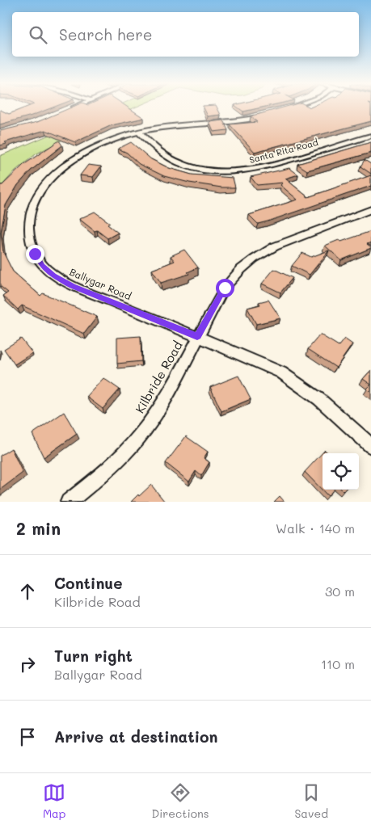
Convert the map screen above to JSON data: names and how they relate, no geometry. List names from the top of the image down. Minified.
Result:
{"streets":{"street":["Santa Rita Road","Ballygar Road","Kilbride Road"]},"crossings":[["Santa Rita Road","Ballygar Road"],["Ballygar Road","Kilbride Road"]],"page":{"search":"Search here","heading":["2 min","Walk · 140 m"],"list":[["Continue","Kilbride Road","30 m"],["Turn right","Ballygar Road","110 m"],"Arrive at destination"],"nav":["Map","Directions","Saved"]}}
